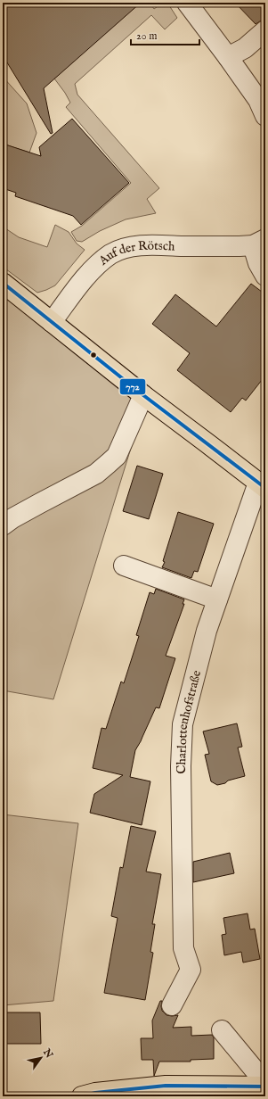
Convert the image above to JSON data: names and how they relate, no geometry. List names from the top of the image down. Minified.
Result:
{"streets":{"main road":["Charlottenhofstraße"],"street":["Auf der Rötsch"]},"crossings":[["Auf der Rötsch","Charlottenhofstraße"]],"lines":["transit line 772"],"scale_bar":"20 m","north":"top right"}
